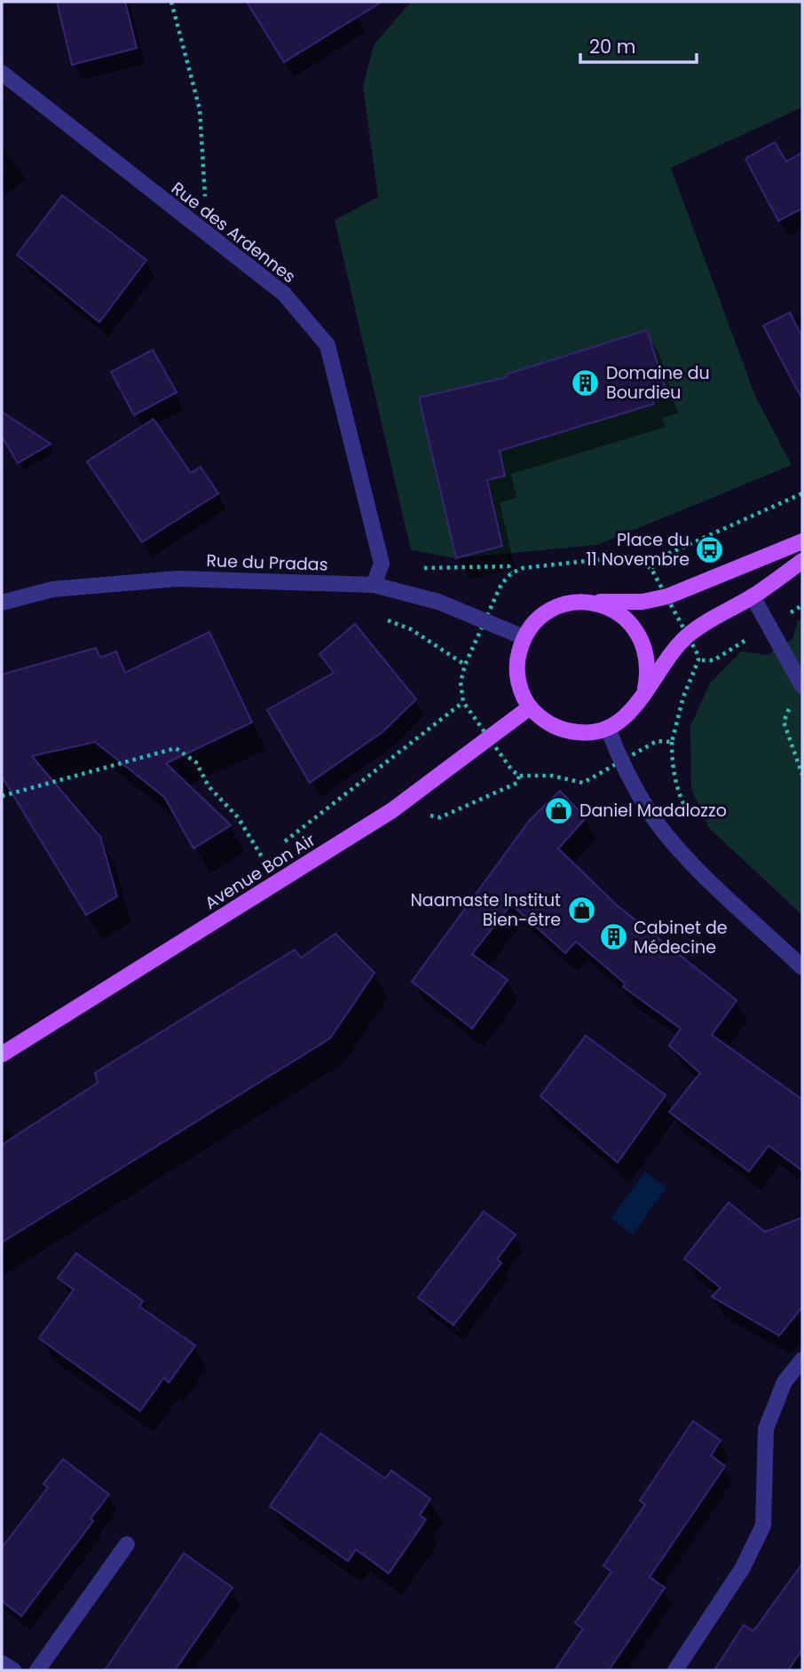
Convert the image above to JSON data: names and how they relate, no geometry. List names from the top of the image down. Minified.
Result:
{"streets":{"main road":["Avenue Bon Air"],"street":["Rue des Ardennes","Rue du Pradas"]},"crossings":[["Rue des Ardennes","Rue du Pradas"],["Rue du Pradas","Avenue Bon Air"]],"places":{"building":["Domaine du Bourdieu","Cabinet de Médecine"],"bus stop":["Place du 11 Novembre"],"shop":["Daniel Madalozzo","Naamaste Institut Bien-être"]},"scale_bar":"20 m"}
